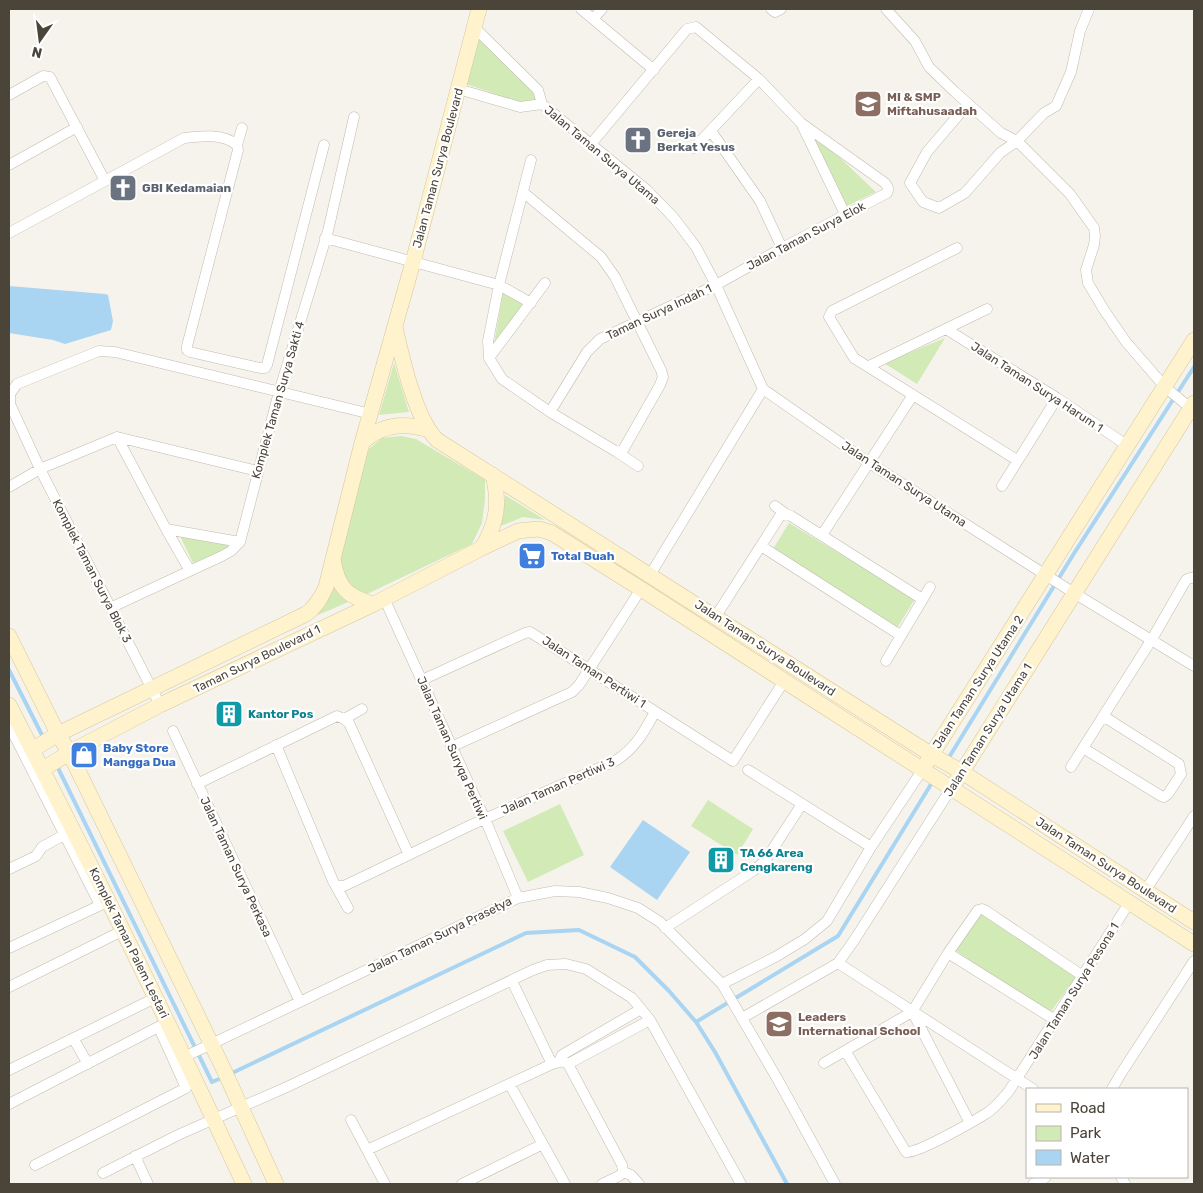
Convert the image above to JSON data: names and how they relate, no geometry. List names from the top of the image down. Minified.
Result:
{"streets":{"street":["Jalan Taman Surya Utama","Jalan Taman Surya Boulevard","Jalan Taman Surya Elok","Taman Surya Indah 1","Jalan Taman Surya Harum 1","Komplek Taman Surya Sakti 4","Komplek Taman Surya Blok 3","Taman Surya Boulevard 1","Jalan Taman Pertiwi 1","Jalan Taman Surya Utama 2","Jalan Taman Surya Utama 1","Jalan Taman Suryqa Pertiwi","Jalan Taman Pertiwi 3","Jalan Taman Surya Perkasa","Jalan Taman Surya Prasetya","Komplek Taman Palem Lestari","Jalan Taman Surya Pesona 1"]},"crossings":[["Jalan Taman Surya Utama","Jalan Taman Surya Boulevard"],["Jalan Taman Surya Utama","Jalan Taman Surya Elok"],["Jalan Taman Surya Utama","Taman Surya Indah 1"],["Jalan Taman Surya Utama","Jalan Taman Surya Utama 2"],["Jalan Taman Surya Utama","Jalan Taman Surya Utama 1"],["Jalan Taman Surya Boulevard","Taman Surya Boulevard 1"],["Jalan Taman Surya Boulevard","Jalan Taman Pertiwi 1"],["Jalan Taman Surya Boulevard","Jalan Taman Surya Utama 2"],["Jalan Taman Surya Boulevard","Jalan Taman Surya Utama 1"],["Jalan Taman Surya Boulevard","Jalan Taman Suryqa Pertiwi"],["Jalan Taman Surya Boulevard","Jalan Taman Surya Pesona 1"],["Jalan Taman Surya Elok","Taman Surya Indah 1"],["Jalan Taman Surya Harum 1","Jalan Taman Surya Utama 2"],["Komplek Taman Surya Sakti 4","Komplek Taman Surya Blok 3"],["Komplek Taman Surya Blok 3","Taman Surya Boulevard 1"],["Taman Surya Boulevard 1","Jalan Taman Suryqa Pertiwi"],["Taman Surya Boulevard 1","Komplek Taman Palem Lestari"],["Jalan Taman Pertiwi 1","Jalan Taman Suryqa Pertiwi"],["Jalan Taman Pertiwi 1","Jalan Taman Pertiwi 3"],["Jalan Taman Surya Utama 2","Jalan Taman Surya Prasetya"],["Jalan Taman Surya Utama 1","Jalan Taman Surya Prasetya"],["Jalan Taman Suryqa Pertiwi","Jalan Taman Pertiwi 3"],["Jalan Taman Suryqa Pertiwi","Jalan Taman Surya Prasetya"],["Jalan Taman Surya Perkasa","Jalan Taman Surya Prasetya"],["Jalan Taman Surya Prasetya","Komplek Taman Palem Lestari"]],"places":{"school or university":["MI & SMP Miftahusaadah","Leaders International School"],"church":["Gereja Berkat Yesus","GBI Kedamaian"],"supermarket":["Total Buah"],"building":["Kantor Pos","TA 66 Area Cengkareng"],"shop":["Baby Store Mangga Dua"]},"legend":["Road","Park","Water"],"north":"bottom"}
